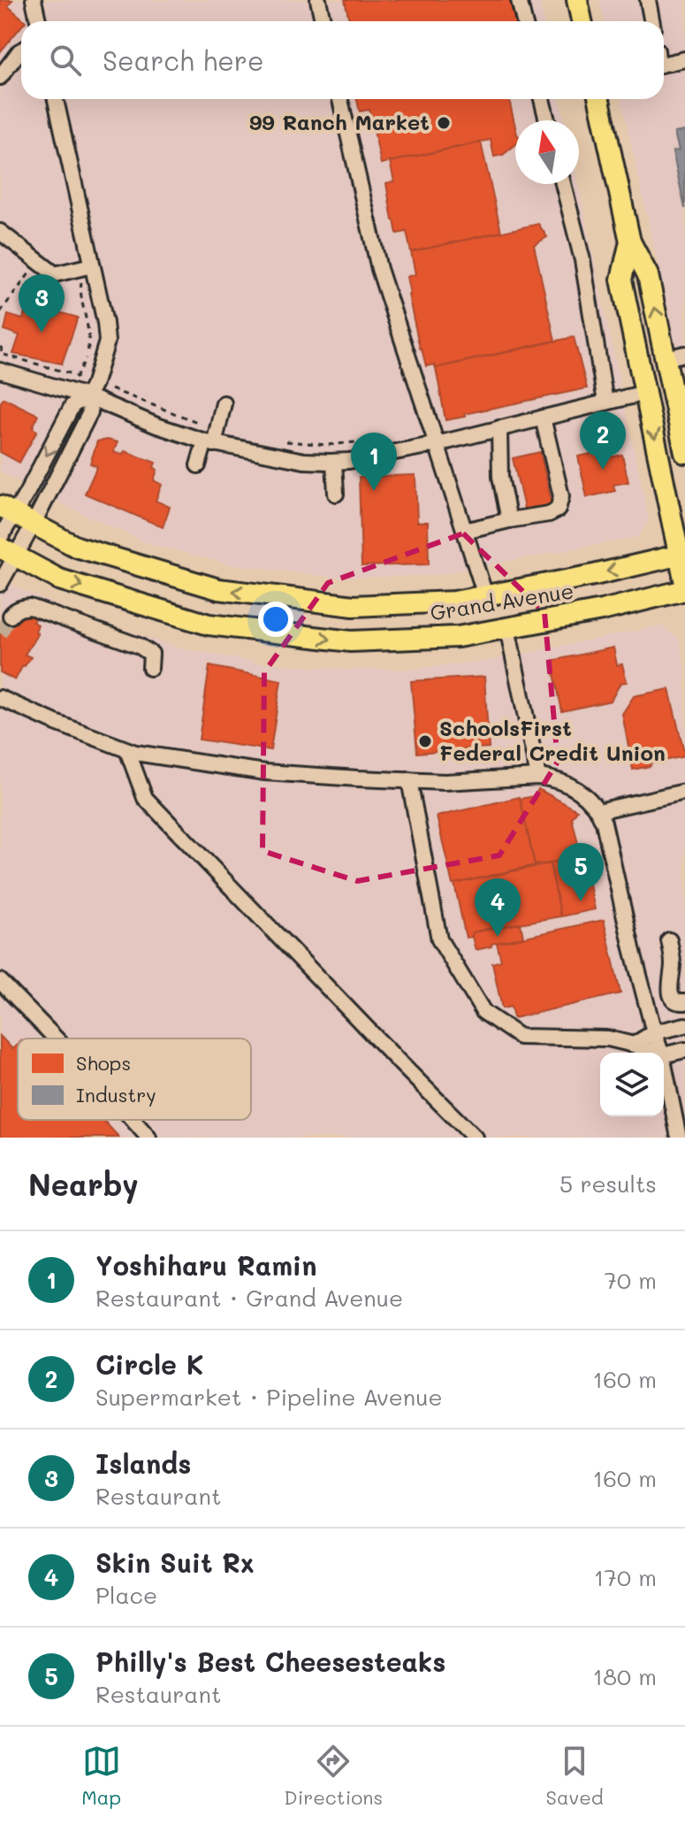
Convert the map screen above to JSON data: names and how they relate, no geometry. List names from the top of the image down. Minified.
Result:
{"streets":{"main road":["Grand Avenue"]},"places":["99 Ranch Market","SchoolsFirst Federal Credit Union"],"legend":["Shops","Industry"],"north":"top","page":{"search":"Search here","pins":["3","2","1","5","4"],"heading":["Nearby","5 results"],"list":[{"mark":"1","name":"Yoshiharu Ramin","note":"Restaurant · Grand Avenue","value":"70 m"},{"mark":"2","name":"Circle K","note":"Supermarket · Pipeline Avenue","value":"160 m"},{"mark":"3","name":"Islands","note":"Restaurant","value":"160 m"},{"mark":"4","name":"Skin Suit Rx","note":"Place","value":"170 m"},{"mark":"5","name":"Philly's Best Cheesesteaks","note":"Restaurant","value":"180 m"}],"nav":["Map","Directions","Saved"]}}
